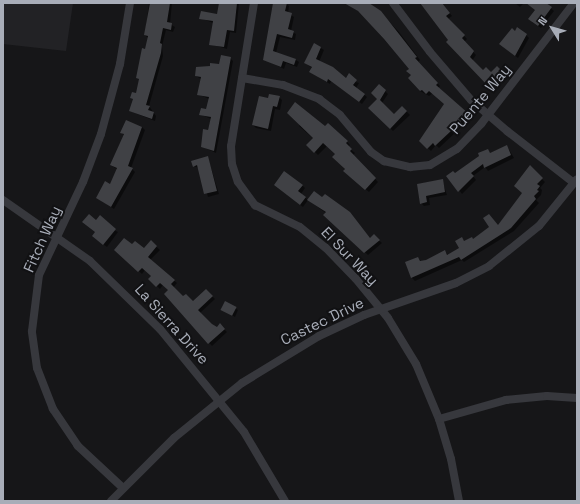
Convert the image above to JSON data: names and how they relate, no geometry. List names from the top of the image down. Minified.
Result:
{"streets":{"street":["Puente Way","Fitch Way","El Sur Way","Castec Drive","La Sierra Drive"]},"crossings":[["Puente Way","El Sur Way"],["Fitch Way","Castec Drive"],["Fitch Way","La Sierra Drive"],["El Sur Way","Castec Drive"],["Castec Drive","La Sierra Drive"]],"north":"top left"}
